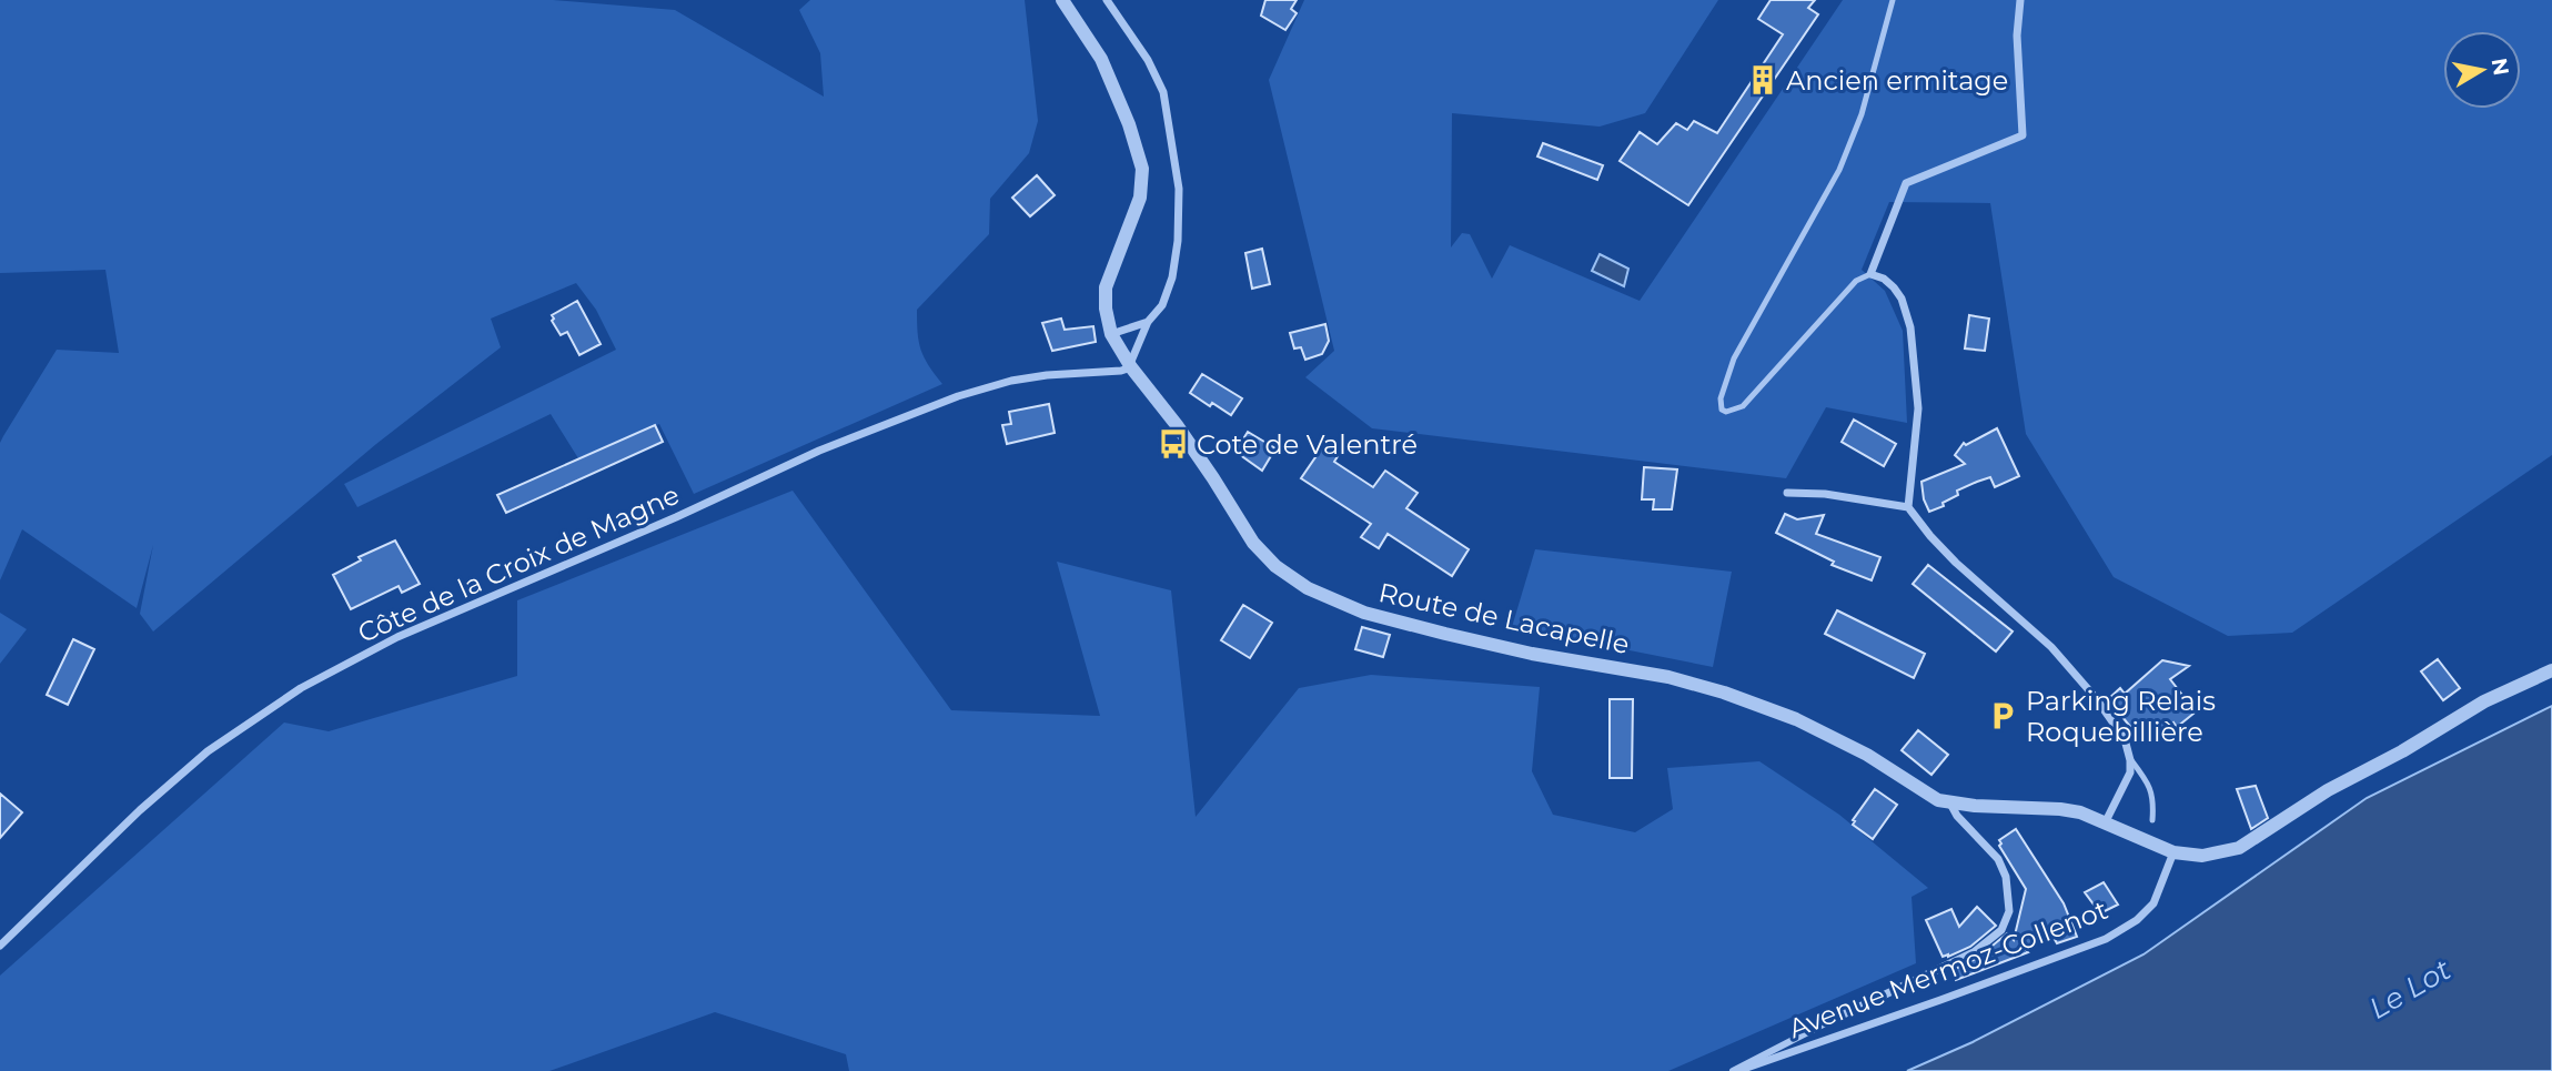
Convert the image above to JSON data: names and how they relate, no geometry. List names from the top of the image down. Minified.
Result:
{"streets":{"street":["Côte de la Croix de Magne","Route de Lacapelle","Avenue Mermoz-Collenot"]},"crossings":[["Côte de la Croix de Magne","Route de Lacapelle"],["Route de Lacapelle","Avenue Mermoz-Collenot"]],"water":["Le Lot"],"places":{"building":["Ancien ermitage"],"bus stop":["Cote de Valentré"],"parking":["Parking Relais Roquebillière"]},"north":"right"}
